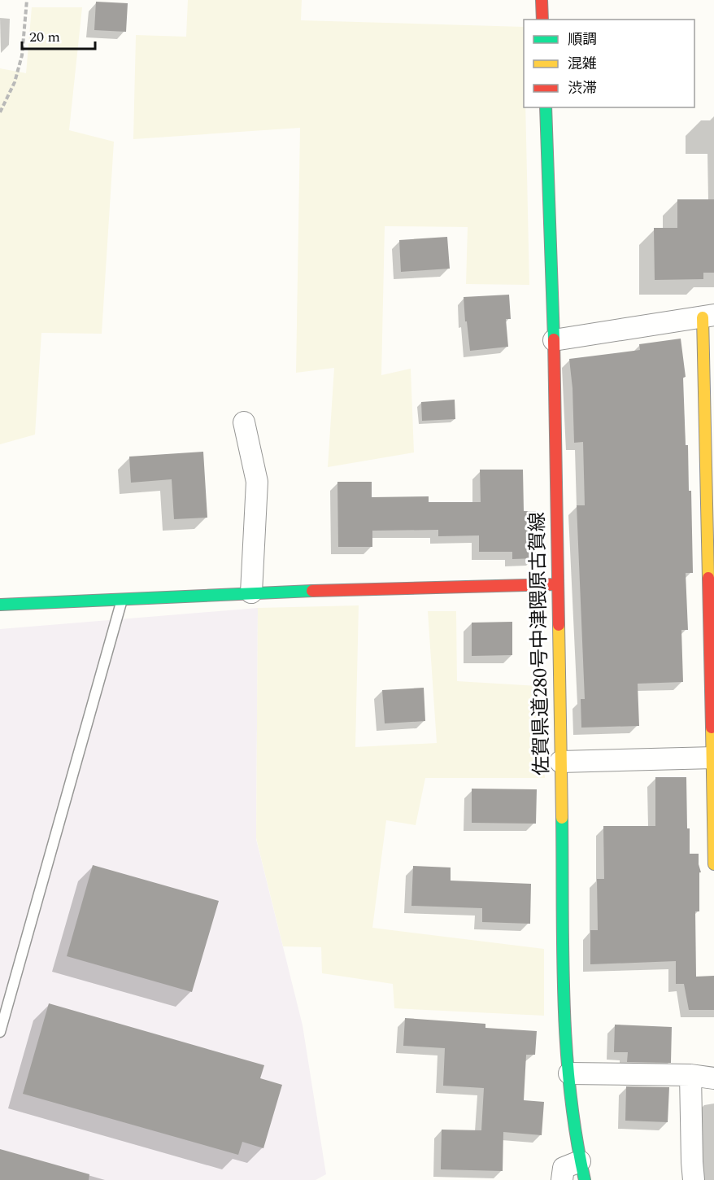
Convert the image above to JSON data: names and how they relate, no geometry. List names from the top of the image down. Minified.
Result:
{"streets":{"street":["佐賀県道280号中津隈原古賀線"]},"legend":["順調","混雑","渋滞"],"scale_bar":"20 m"}
